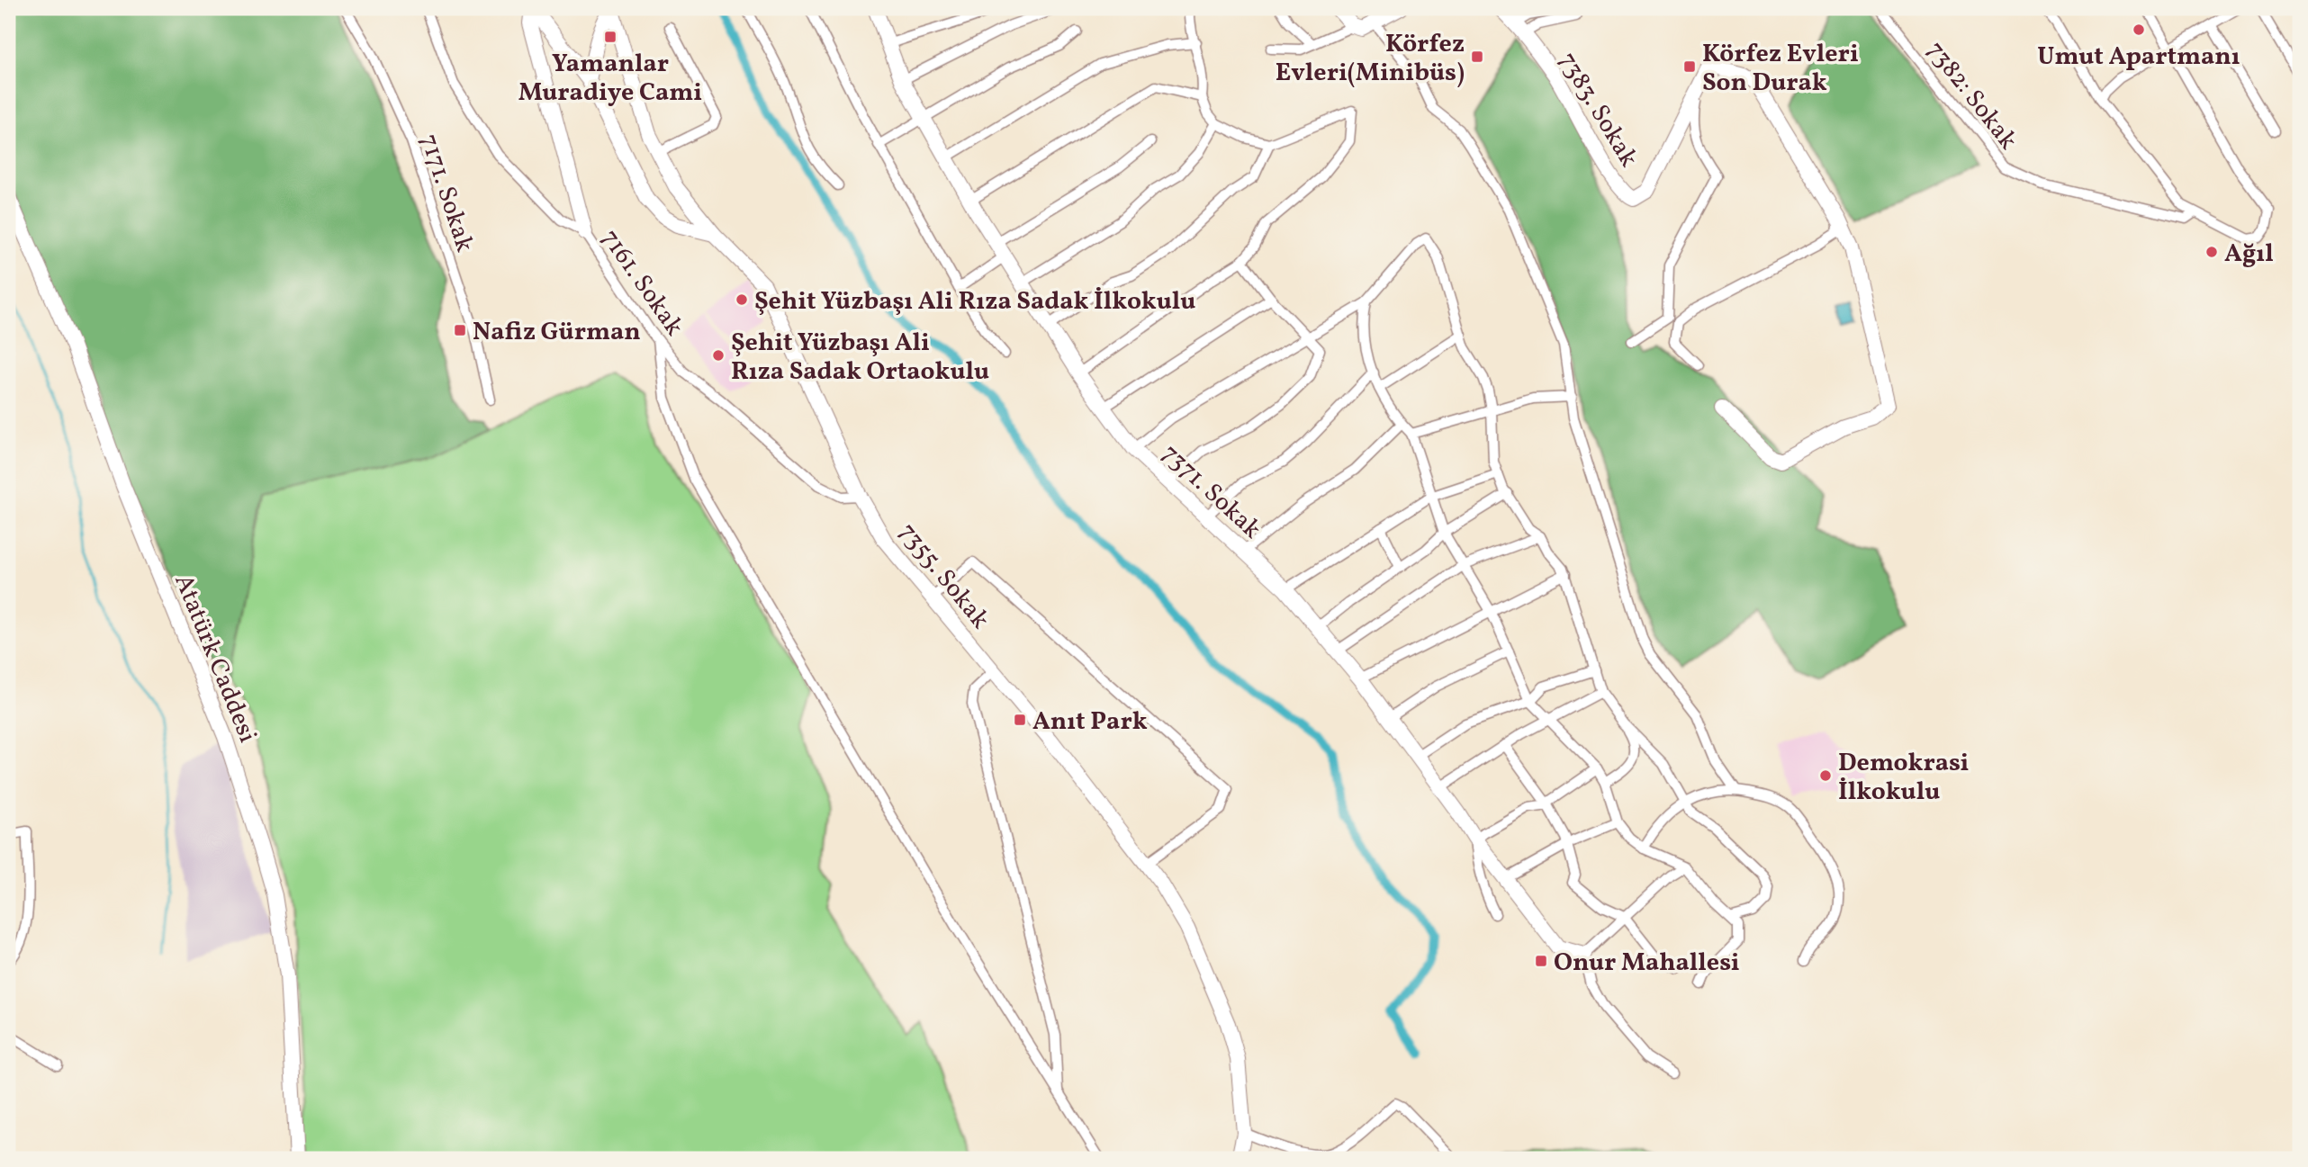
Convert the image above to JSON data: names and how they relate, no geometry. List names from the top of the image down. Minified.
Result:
{"streets":{"street":["7382: Sokak","7383. Sokak","7171. Sokak","7161. Sokak","7371. Sokak","7355. Sokak","Atatürk Caddesi"]},"crossings":[["7161. Sokak","7355. Sokak"]],"places":{"other":["Umut Apartmanı","Ağıl","Şehit Yüzbaşı Ali Rıza Sadak İlkokulu","Şehit Yüzbaşı Ali Rıza Sadak Ortaokulu","Demokrasi İlkokulu"],"transit":["Yamanlar Muradiye Cami","Körfez Evleri(Minibüs)","Körfez Evleri Son Durak","Nafiz Gürman","Anıt Park","Onur Mahallesi"]}}
